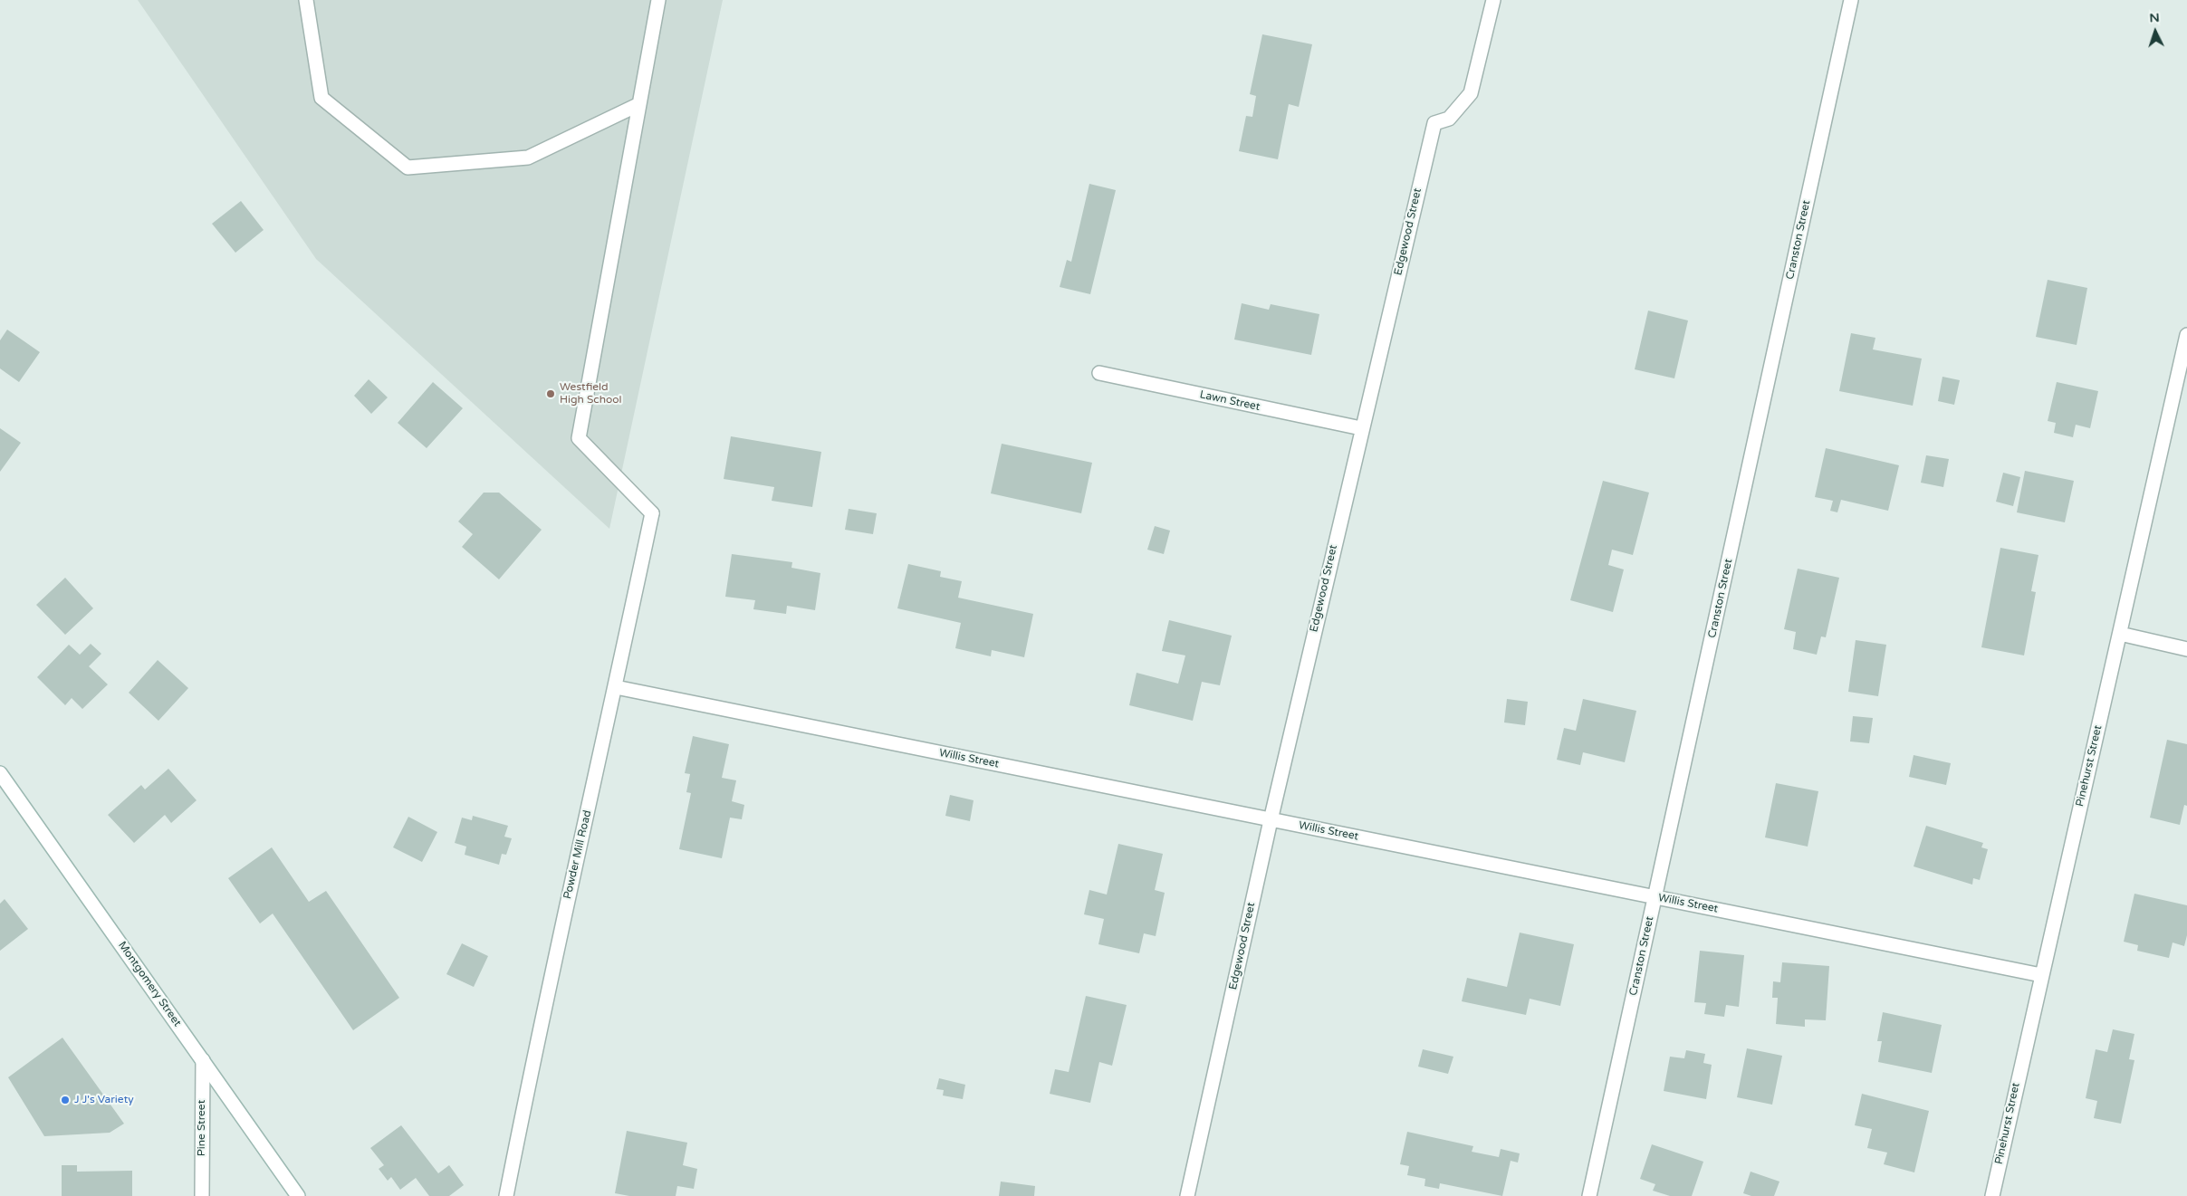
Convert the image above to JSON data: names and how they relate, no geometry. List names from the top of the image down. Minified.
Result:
{"streets":{"street":["Edgewood Street","Cranston Street","Lawn Street","Willis Street","Pinehurst Street","Powder Mill Road","Montgomery Street","Pine Street"]},"crossings":[["Edgewood Street","Lawn Street"],["Edgewood Street","Willis Street"],["Cranston Street","Willis Street"],["Willis Street","Pinehurst Street"],["Willis Street","Powder Mill Road"],["Montgomery Street","Pine Street"]],"places":["Westfield High School","J J's Variety"],"north":"top"}
